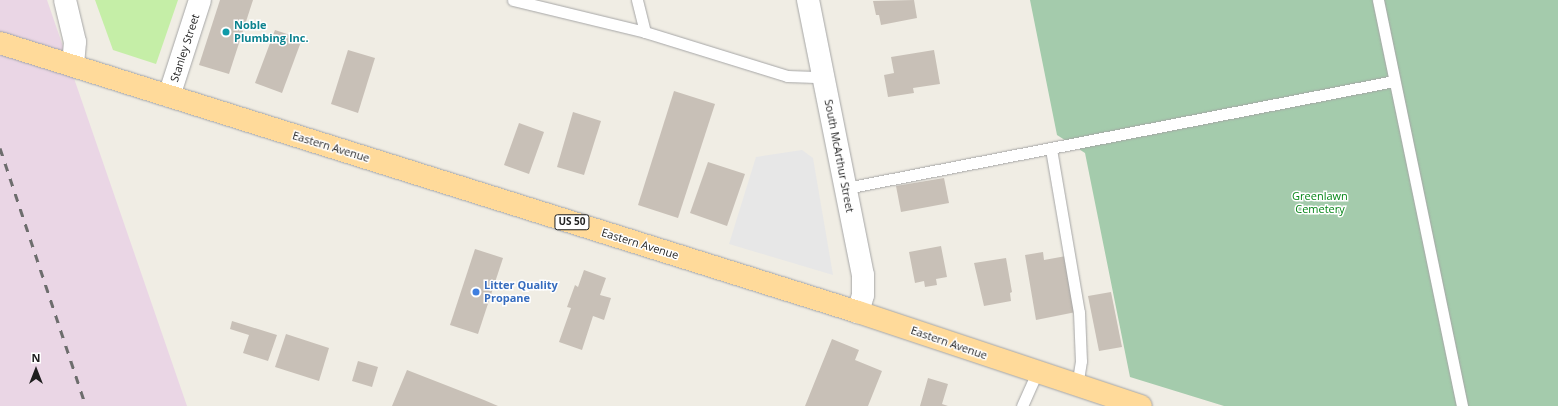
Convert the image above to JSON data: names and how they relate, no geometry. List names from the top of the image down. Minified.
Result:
{"streets":{"main road":["Eastern Avenue","US 50"],"street":["Stanley Street","South McArthur Street"]},"crossings":[["Stanley Street","Eastern Avenue"],["Eastern Avenue","South McArthur Street"]],"parks":["Greenlawn Cemetery"],"places":["Noble Plumbing Inc.","Litter Quality Propane"],"north":"top"}
